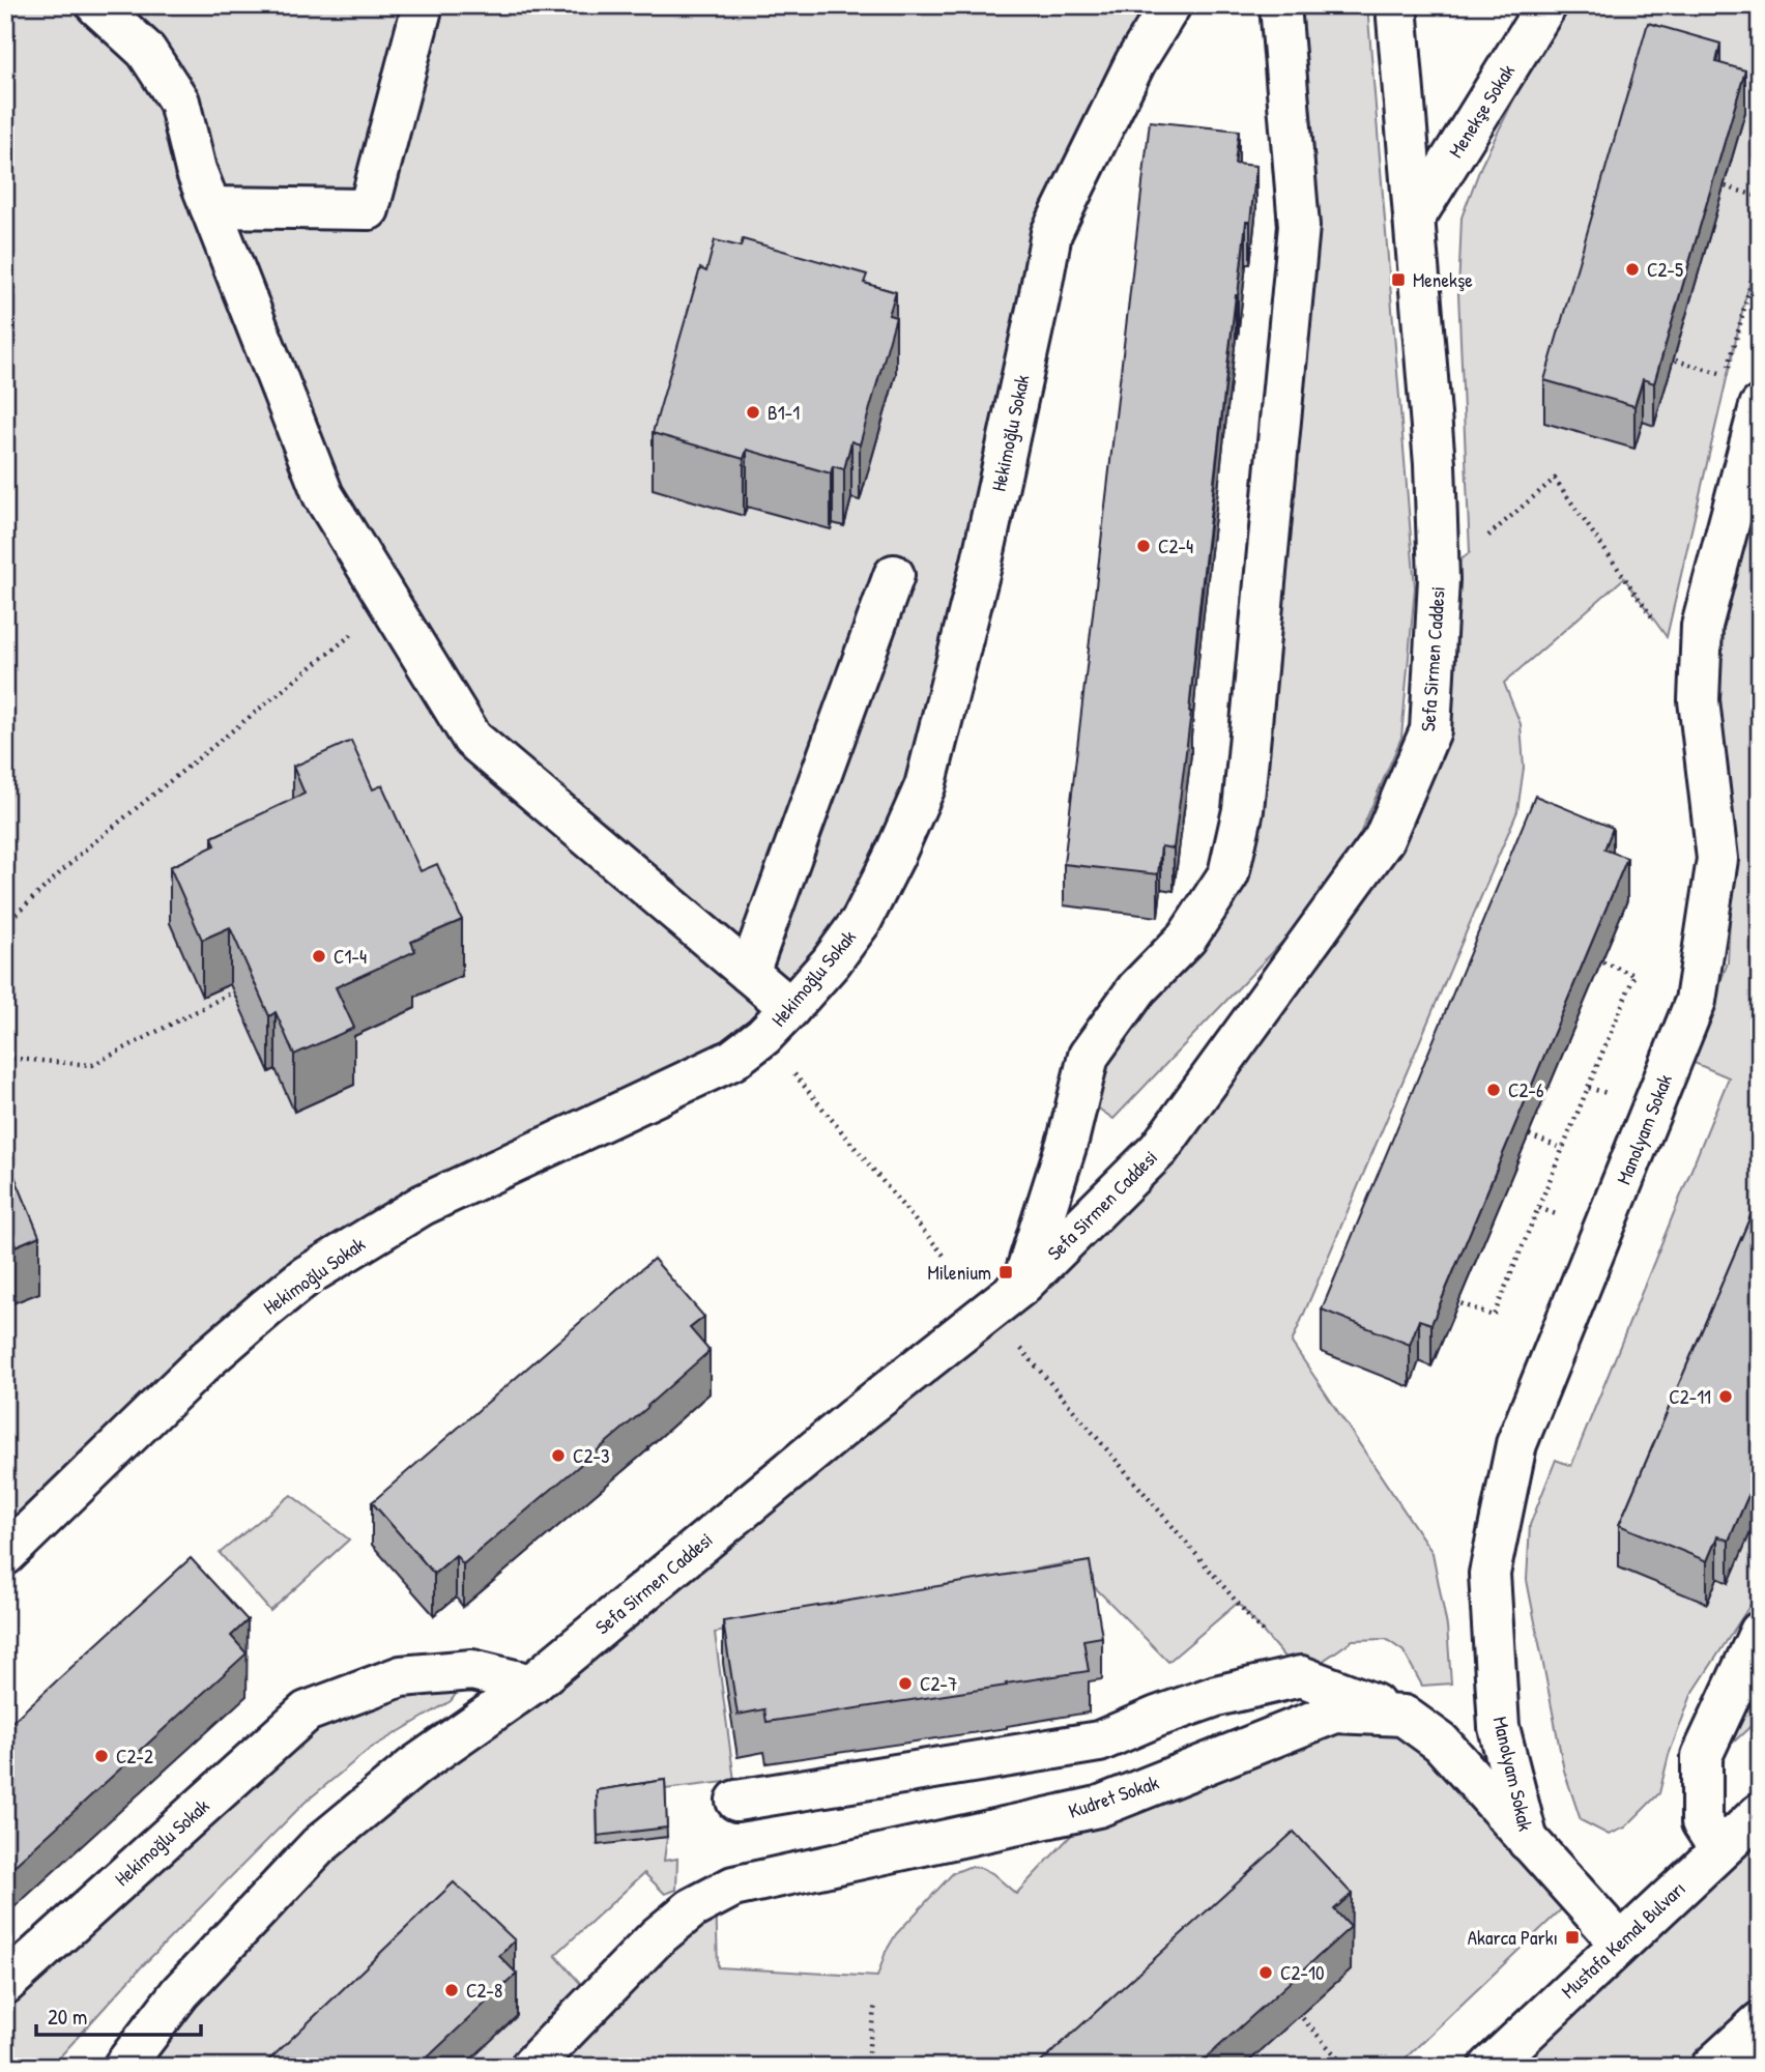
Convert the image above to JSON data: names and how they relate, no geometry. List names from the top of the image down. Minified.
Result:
{"streets":{"street":["Menekşe Sokak","Hekimoğlu Sokak","Sefa Sirmen Caddesi","Manolyam Sokak","Kudret Sokak","Mustafa Kemal Bulvarı"]},"crossings":[["Menekşe Sokak","Sefa Sirmen Caddesi"],["Hekimoğlu Sokak","Sefa Sirmen Caddesi"]],"places":{"other":["C2-5","B1-1","C2-4","C1-4","C2-6","C2-11","C2-3","C2-7","C2-2","C2-10","C2-8"],"transit":["Menekşe","Milenium","Akarca Parkı"]},"scale_bar":"20 m"}
